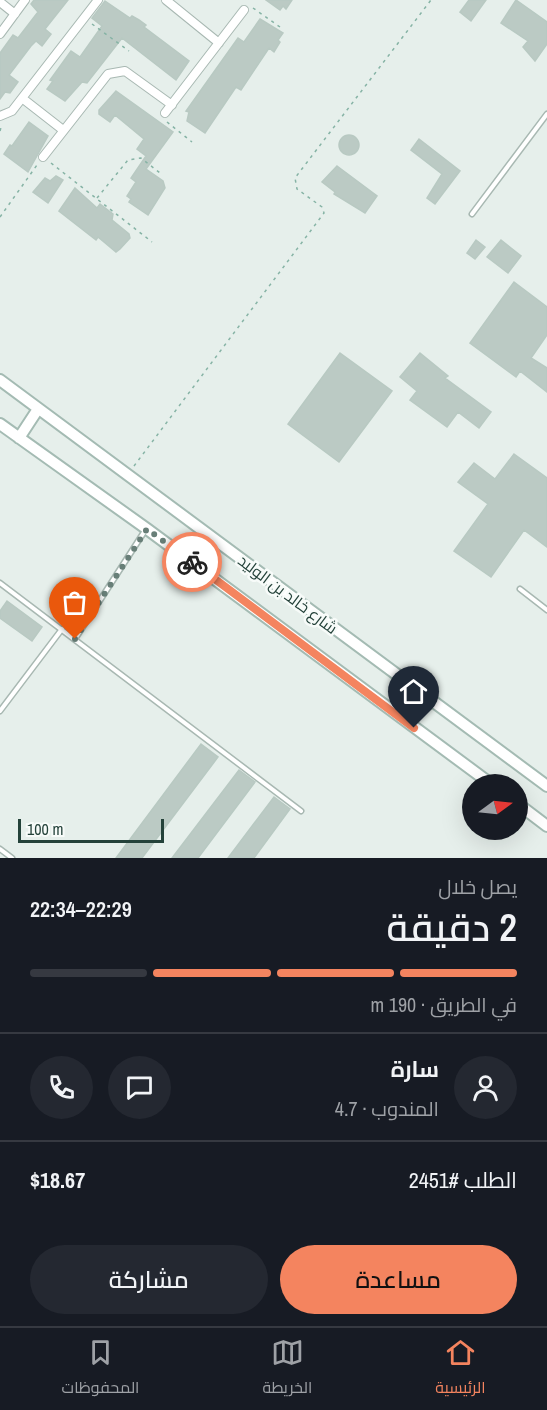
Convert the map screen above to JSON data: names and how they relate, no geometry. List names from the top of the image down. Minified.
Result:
{"streets":{"main road":["شارع خالد بن الوليد"]},"scale_bar":"100 m","north":"right","page":{"scale":"100 m","heading":["2 دقيقة","يصل خلال","22:29–22:34"],"panel":["سارة","المندوب · 4.7","الطلب #2451","$18.67"],"bar":"في الطريق · 190 m","buttons":["مساعدة","مشاركة"],"tabs":["الرئيسية","الخريطة","المحفوظات"]}}
